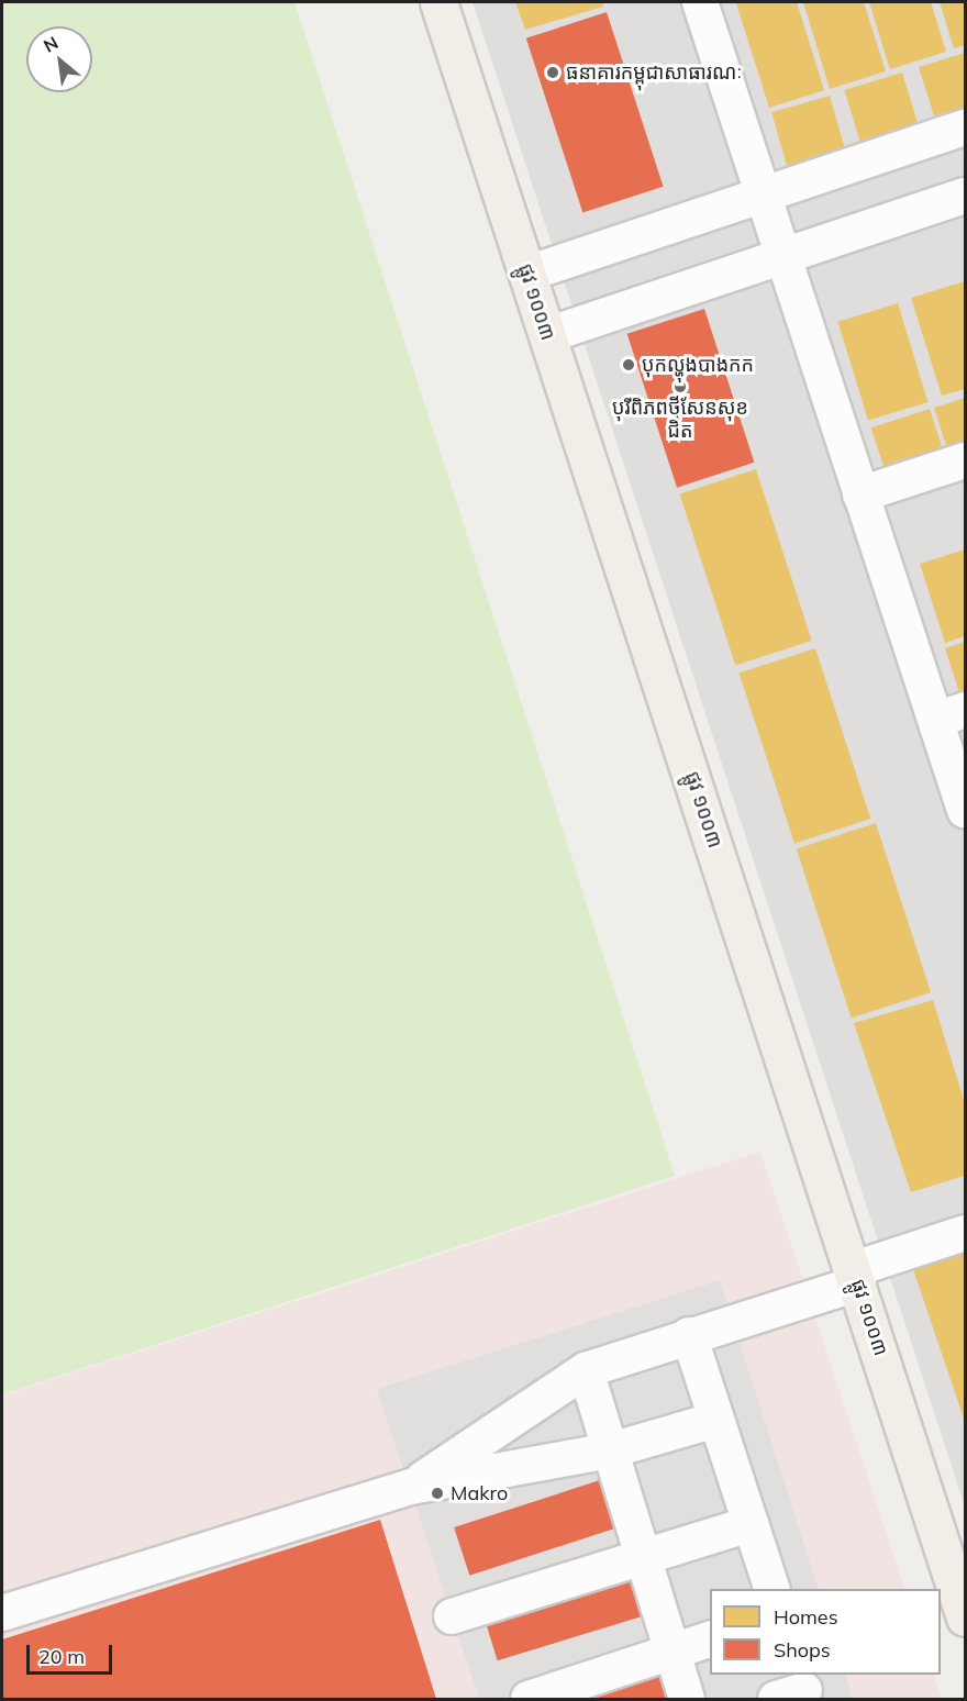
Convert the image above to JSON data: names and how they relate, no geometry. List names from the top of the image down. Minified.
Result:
{"streets":{"main road":["ផ្លូវ ១០០៣"]},"places":["ធនាគារកម្ពុជាសាធារណៈ","បុកល្ហុងបាងកក","បុរីពិភពថ្មីសែនសុខ ជិត","Makro"],"legend":["Homes","Shops"],"scale_bar":"20 m","north":"top left"}
